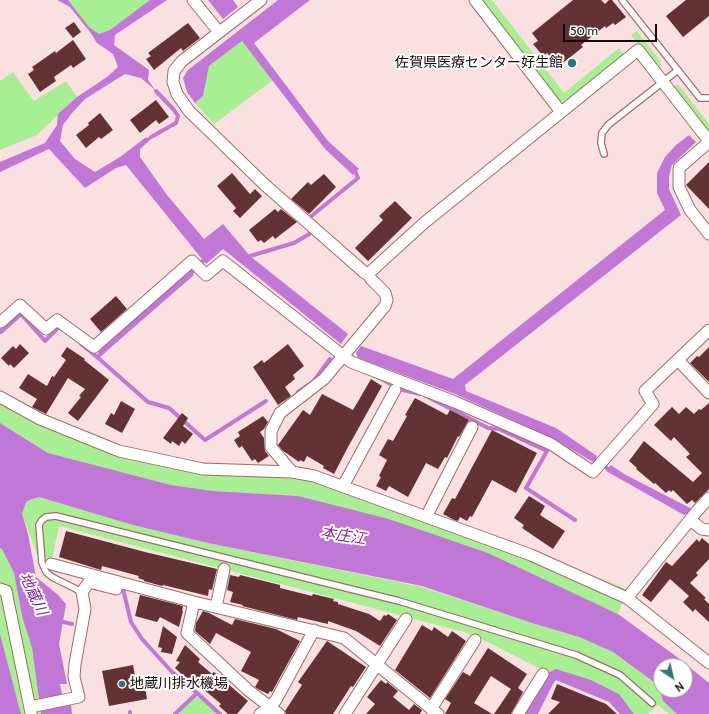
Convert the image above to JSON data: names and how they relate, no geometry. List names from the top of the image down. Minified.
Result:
{"water":["本庄江","地蔵川"],"places":["佐賀県医療センター好生館","地蔵川排水機場"],"scale_bar":"50 m","north":"bottom right"}
